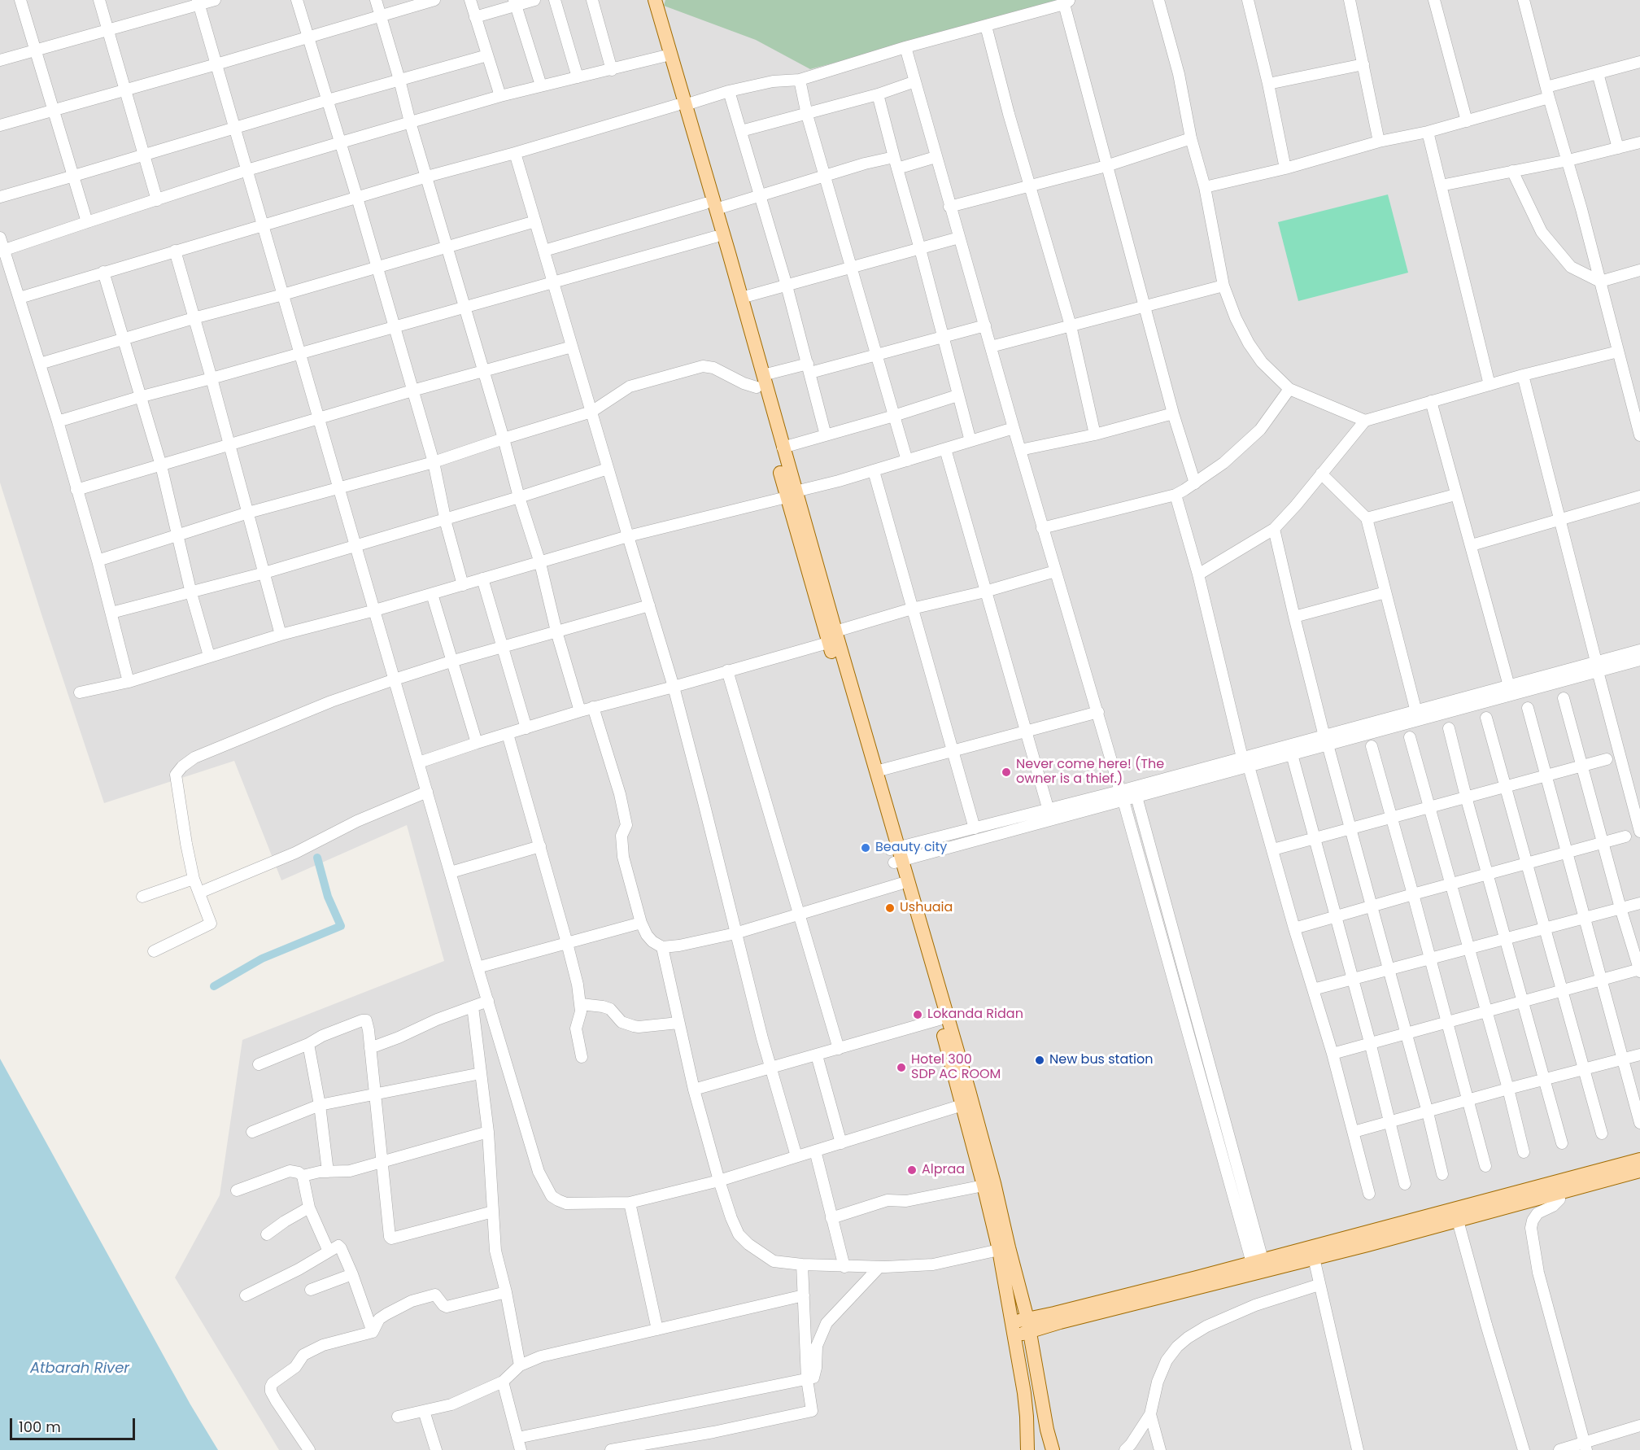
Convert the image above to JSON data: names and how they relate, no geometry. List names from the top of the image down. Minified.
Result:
{"water":["Atbarah River"],"places":["Never come here! (The owner is a thief.)","Beauty city","Ushuaia","Lokanda Ridan","New bus station","Hotel 300 SDP AC ROOM","Alpraa"],"scale_bar":"100 m"}
